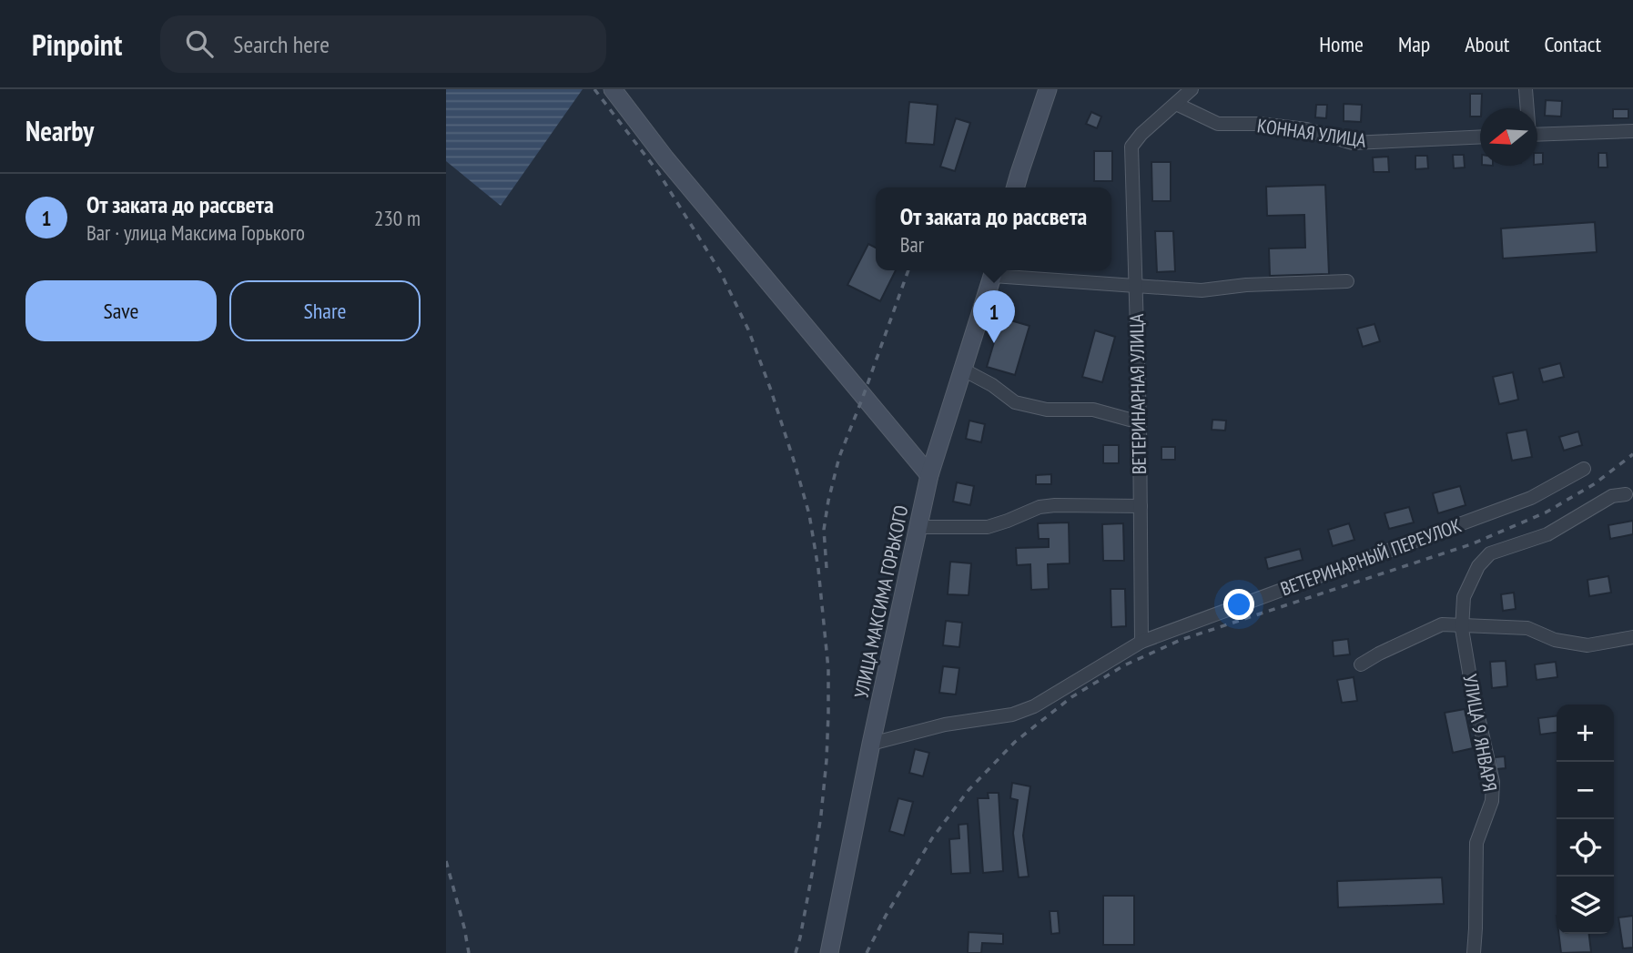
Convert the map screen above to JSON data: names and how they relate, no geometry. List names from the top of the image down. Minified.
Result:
{"streets":{"street":["КОННАЯ УЛИЦА","ВЕТЕРИНАРНАЯ УЛИЦА","ВЕТЕРИНАРНЫЙ ПЕРЕУЛОК","УЛИЦА МАКСИМА ГОРЬКОГО","УЛИЦА 9 ЯНВАРЯ"]},"crossings":[["КОННАЯ УЛИЦА","ВЕТЕРИНАРНАЯ УЛИЦА"],["ВЕТЕРИНАРНАЯ УЛИЦА","ВЕТЕРИНАРНЫЙ ПЕРЕУЛОК"],["ВЕТЕРИНАРНЫЙ ПЕРЕУЛОК","УЛИЦА МАКСИМА ГОРЬКОГО"]],"north":"left","page":{"header":"Pinpoint","search":"Search here","nav":["Home","Map","About","Contact"],"heading":"Nearby","list":[{"mark":"1","name":"От заката до рассвета","note":"Bar · улица Максима Горького","value":"230 m"}],"popup":["От заката до рассвета","Bar"],"buttons":["Save","Share"],"pins":"1","map_buttons":["+","−"]}}
